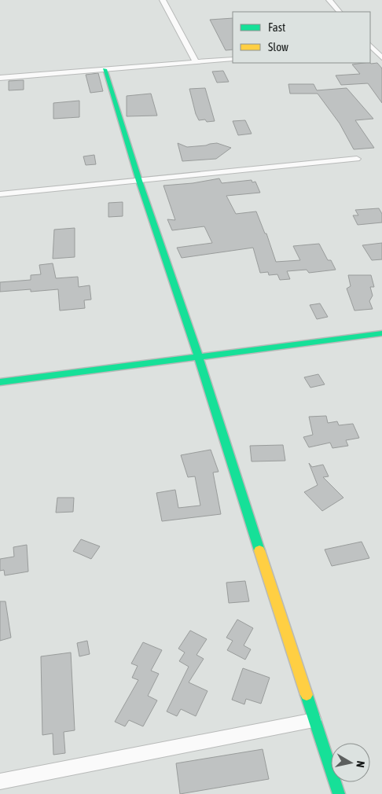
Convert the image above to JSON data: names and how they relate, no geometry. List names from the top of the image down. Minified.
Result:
{"legend":["Fast","Slow"],"north":"right"}
